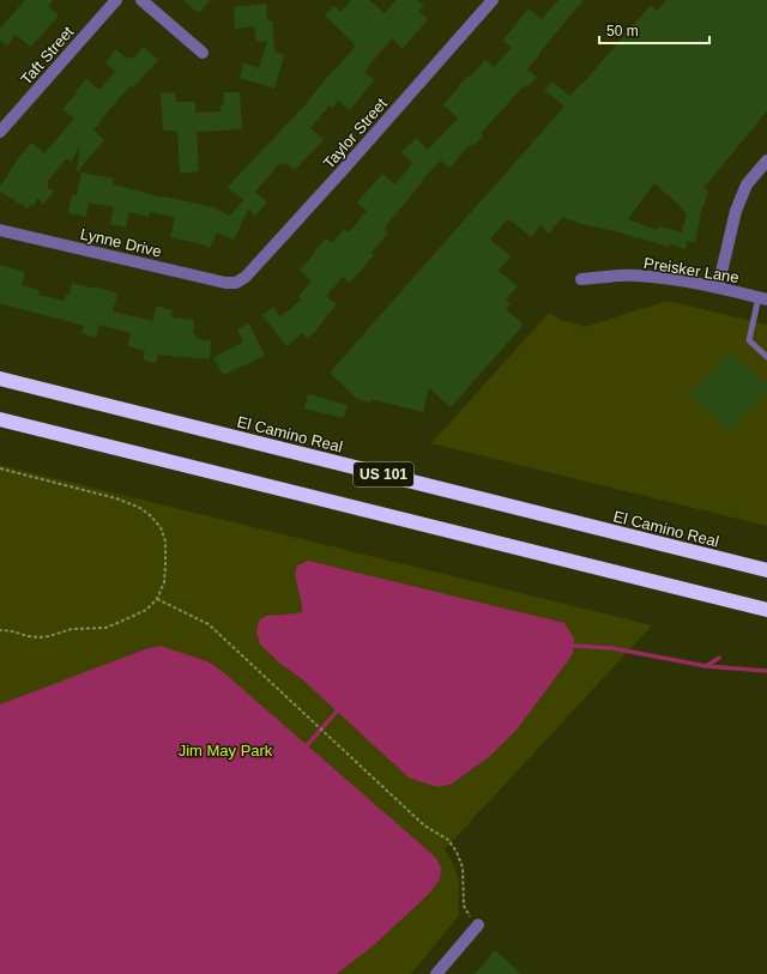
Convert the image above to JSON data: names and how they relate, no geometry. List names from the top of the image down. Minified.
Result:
{"streets":{"highway":["El Camino Real","US 101"],"street":["Taft Street","Taylor Street","Lynne Drive","Preisker Lane"]},"crossings":[["Taylor Street","Lynne Drive"]],"parks":["Jim May Park"],"scale_bar":"50 m"}
